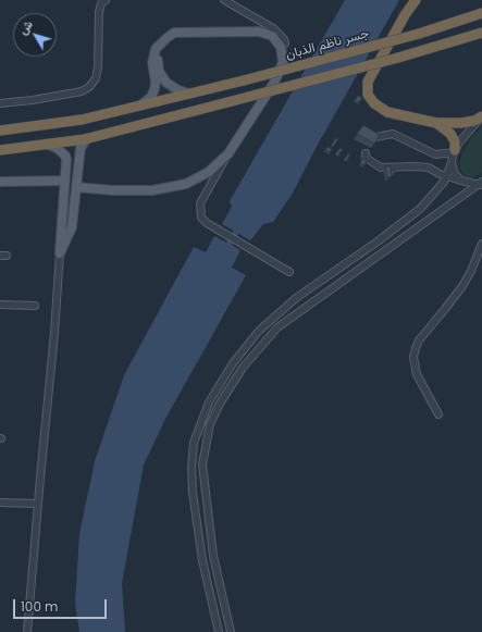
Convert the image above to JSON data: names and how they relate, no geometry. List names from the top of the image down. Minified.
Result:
{"streets":{"highway":["جسر ناظم الذبان"]},"scale_bar":"100 m","north":"top left"}
